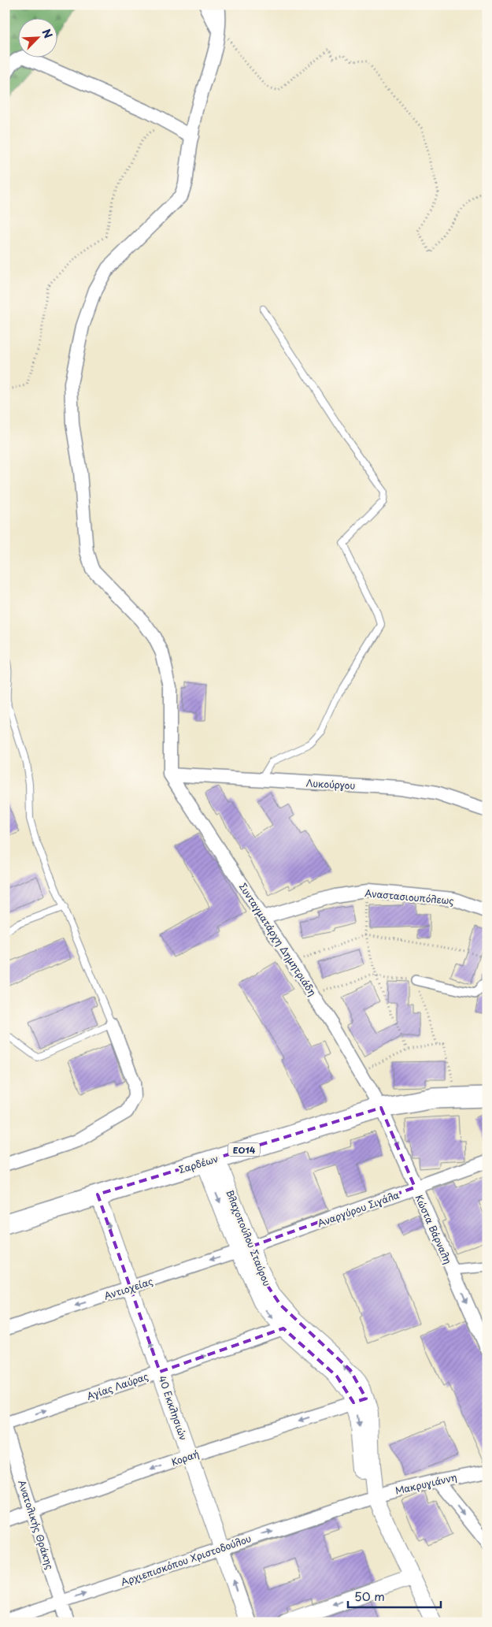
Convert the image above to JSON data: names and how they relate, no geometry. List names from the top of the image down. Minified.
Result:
{"streets":{"main road":["ΕΟ14","Σαρδέων"],"street":["Λυκούργου","Αναστασιουπόλεως","Συνταγματάρχη Δημητριάδη","Αναργύρου Σιγάλα","Κώστα Βάρναλη","Βλαχοπούλου Σταύρου","Αντιοχείας","Αγίας Λαύρας","40 Εκκλησιών","Κοραή","Μακρυγιάννη","Ανατολικής Θράκης","Αρχιεπισκόπου Χριστοδούλου"]},"crossings":[["Λυκούργου","Συνταγματάρχη Δημητριάδη"],["Αναστασιουπόλεως","Συνταγματάρχη Δημητριάδη"],["Συνταγματάρχη Δημητριάδη","Σαρδέων"],["Συνταγματάρχη Δημητριάδη","Κώστα Βάρναλη"],["Σαρδέων","Κώστα Βάρναλη"],["Σαρδέων","Βλαχοπούλου Σταύρου"],["Σαρδέων","40 Εκκλησιών"],["Αναργύρου Σιγάλα","Κώστα Βάρναλη"],["Αναργύρου Σιγάλα","Βλαχοπούλου Σταύρου"],["Αναργύρου Σιγάλα","Αντιοχείας"],["Βλαχοπούλου Σταύρου","Αντιοχείας"],["Βλαχοπούλου Σταύρου","Αγίας Λαύρας"],["Βλαχοπούλου Σταύρου","Κοραή"],["Βλαχοπούλου Σταύρου","Μακρυγιάννη"],["Βλαχοπούλου Σταύρου","Αρχιεπισκόπου Χριστοδούλου"],["Αντιοχείας","40 Εκκλησιών"],["Αγίας Λαύρας","40 Εκκλησιών"],["40 Εκκλησιών","Κοραή"],["40 Εκκλησιών","Αρχιεπισκόπου Χριστοδούλου"],["Κοραή","Ανατολικής Θράκης"],["Μακρυγιάννη","Αρχιεπισκόπου Χριστοδούλου"],["Ανατολικής Θράκης","Αρχιεπισκόπου Χριστοδούλου"]],"one_way":["Κώστα Βάρναλη","Αντιοχείας","Αγίας Λαύρας","40 Εκκλησιών","Κοραή"],"scale_bar":"50 m","north":"top right"}
